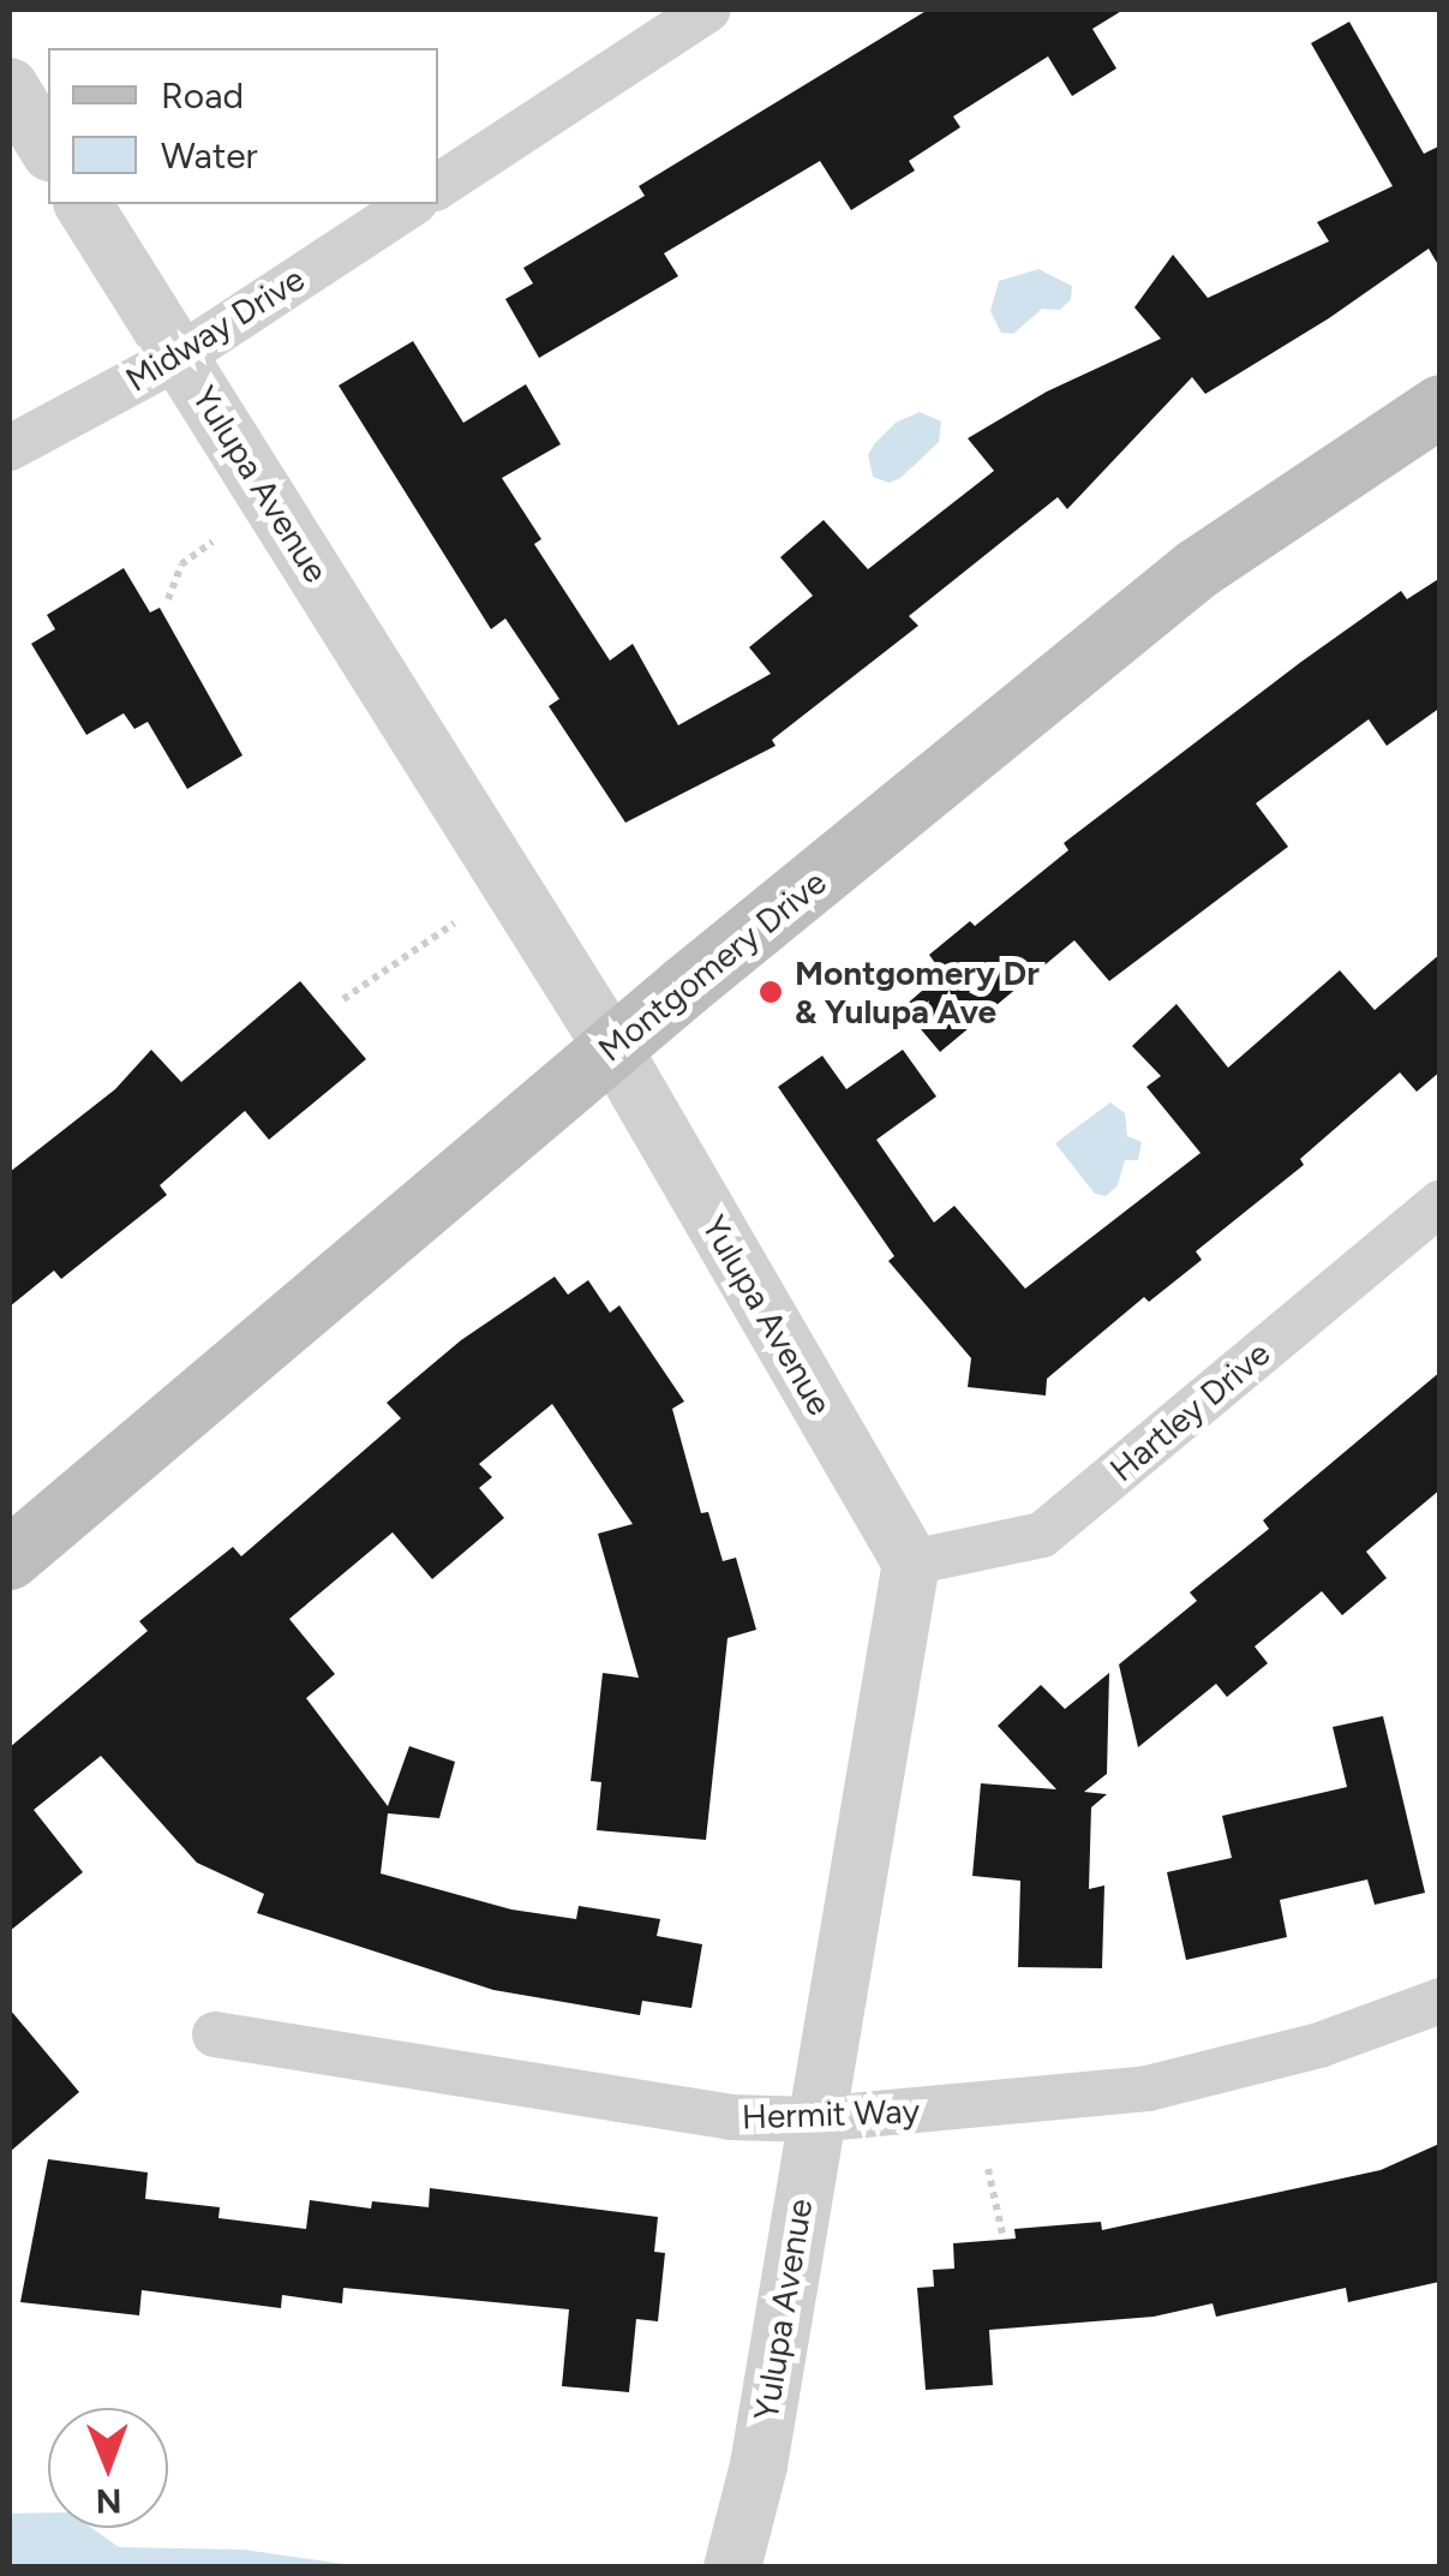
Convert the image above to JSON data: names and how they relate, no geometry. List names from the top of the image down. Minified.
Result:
{"streets":{"main road":["Montgomery Drive"],"street":["Midway Drive","Yulupa Avenue","Hartley Drive","Hermit Way"]},"crossings":[["Midway Drive","Yulupa Avenue"],["Yulupa Avenue","Montgomery Drive"],["Yulupa Avenue","Hartley Drive"],["Yulupa Avenue","Hermit Way"]],"places":["Montgomery Dr & Yulupa Ave"],"legend":["Road","Water"],"north":"bottom"}
